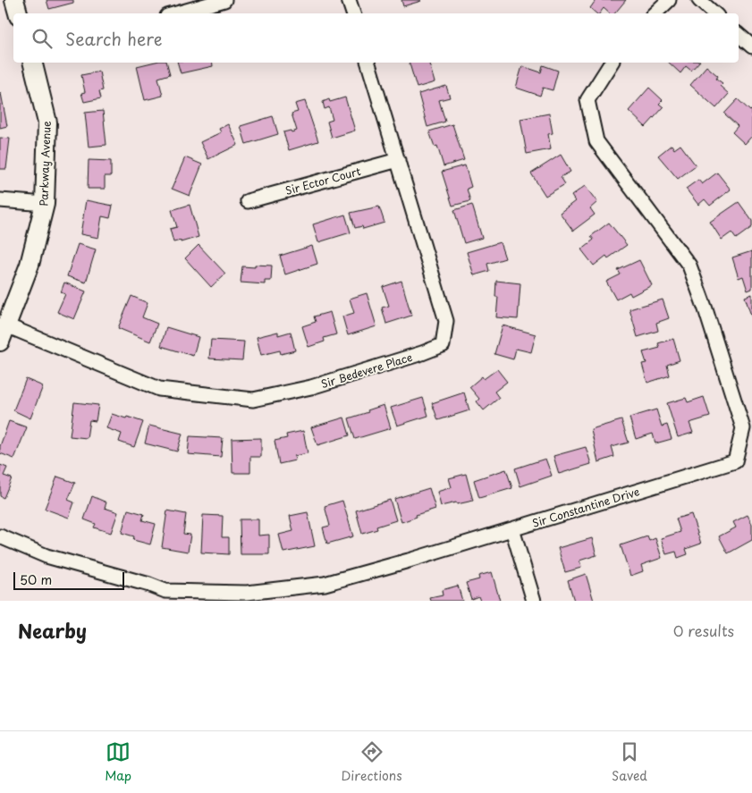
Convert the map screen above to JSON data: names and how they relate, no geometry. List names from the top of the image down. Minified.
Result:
{"streets":{"street":["Parkway Avenue","Sir Ector Court","Sir Bedevere Place","Sir Constantine Drive"]},"crossings":[["Parkway Avenue","Sir Bedevere Place"],["Sir Ector Court","Sir Bedevere Place"]],"scale_bar":"50 m","page":{"search":"Search here","scale":"50 m","heading":["Nearby","0 results"],"nav":["Map","Directions","Saved"]}}
